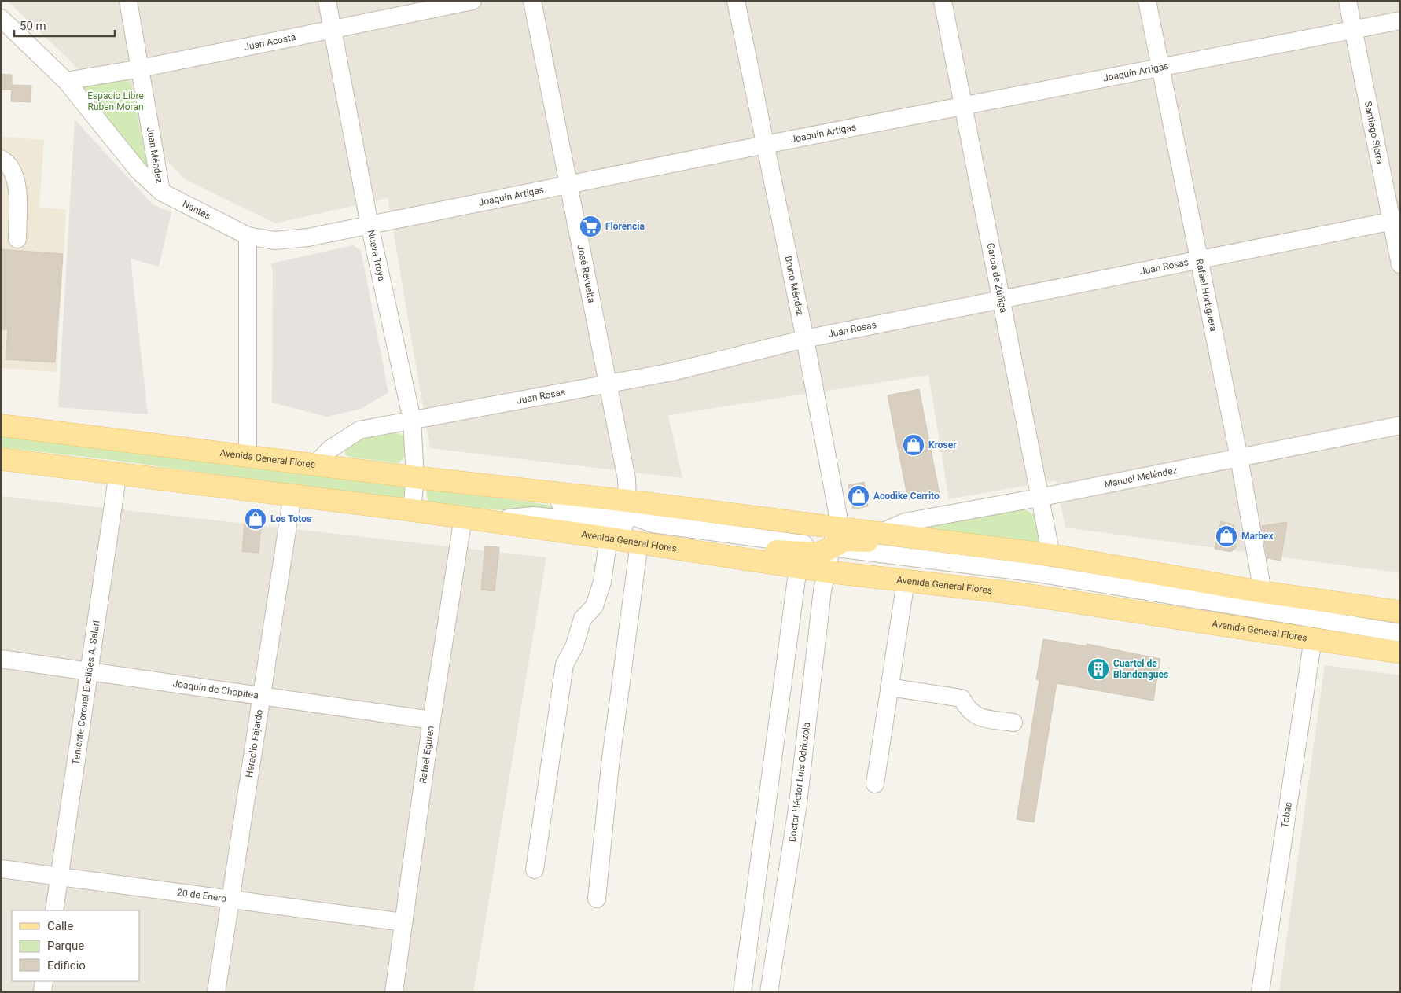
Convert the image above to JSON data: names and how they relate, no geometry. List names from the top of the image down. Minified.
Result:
{"streets":{"main road":["Avenida General Flores"],"street":["Juan Acosta","Joaquín Artigas","Santiago Sierra","Juan Méndez","Nantes","Nueva Troya","Juan Rosas","José Revuelta","García de Zúñiga","Bruno Méndez","Rafael Hortiguera","Manuel Meléndez","Joaquín de Chopitea","Teniente Coronel Euclides A. Salari","Heraclio Fajardo","Rafael Eguren","Doctor Héctor Luis Odriozola","Tobas","20 de Enero"]},"crossings":[["Juan Acosta","Juan Méndez"],["Juan Acosta","Nantes"],["Juan Acosta","Nueva Troya"],["Joaquín Artigas","Santiago Sierra"],["Joaquín Artigas","Nantes"],["Joaquín Artigas","Nueva Troya"],["Joaquín Artigas","José Revuelta"],["Joaquín Artigas","García de Zúñiga"],["Joaquín Artigas","Bruno Méndez"],["Joaquín Artigas","Rafael Hortiguera"],["Santiago Sierra","Juan Rosas"],["Juan Méndez","Nantes"],["Nueva Troya","Juan Rosas"],["Nueva Troya","Avenida General Flores"],["Juan Rosas","José Revuelta"],["Juan Rosas","García de Zúñiga"],["Juan Rosas","Bruno Méndez"],["Juan Rosas","Rafael Hortiguera"],["Juan Rosas","Avenida General Flores"],["José Revuelta","Avenida General Flores"],["García de Zúñiga","Avenida General Flores"],["García de Zúñiga","Manuel Meléndez"],["Bruno Méndez","Avenida General Flores"],["Bruno Méndez","Doctor Héctor Luis Odriozola"],["Rafael Hortiguera","Avenida General Flores"],["Rafael Hortiguera","Manuel Meléndez"],["Avenida General Flores","Manuel Meléndez"],["Avenida General Flores","Teniente Coronel Euclides A. Salari"],["Avenida General Flores","Heraclio Fajardo"],["Avenida General Flores","Rafael Eguren"],["Avenida General Flores","Doctor Héctor Luis Odriozola"],["Avenida General Flores","Tobas"],["Joaquín de Chopitea","Teniente Coronel Euclides A. Salari"],["Joaquín de Chopitea","Heraclio Fajardo"],["Joaquín de Chopitea","Rafael Eguren"],["Teniente Coronel Euclides A. Salari","20 de Enero"],["Heraclio Fajardo","20 de Enero"],["Rafael Eguren","20 de Enero"]],"parks":["Espacio Libre Ruben Moran"],"places":{"supermarket":["Florencia"],"shop":["Kroser","Acodike Cerrito","Los Totos","Marbex"],"building":["Cuartel de Blandengues"]},"legend":["Calle","Parque","Edificio"],"scale_bar":"50 m"}
